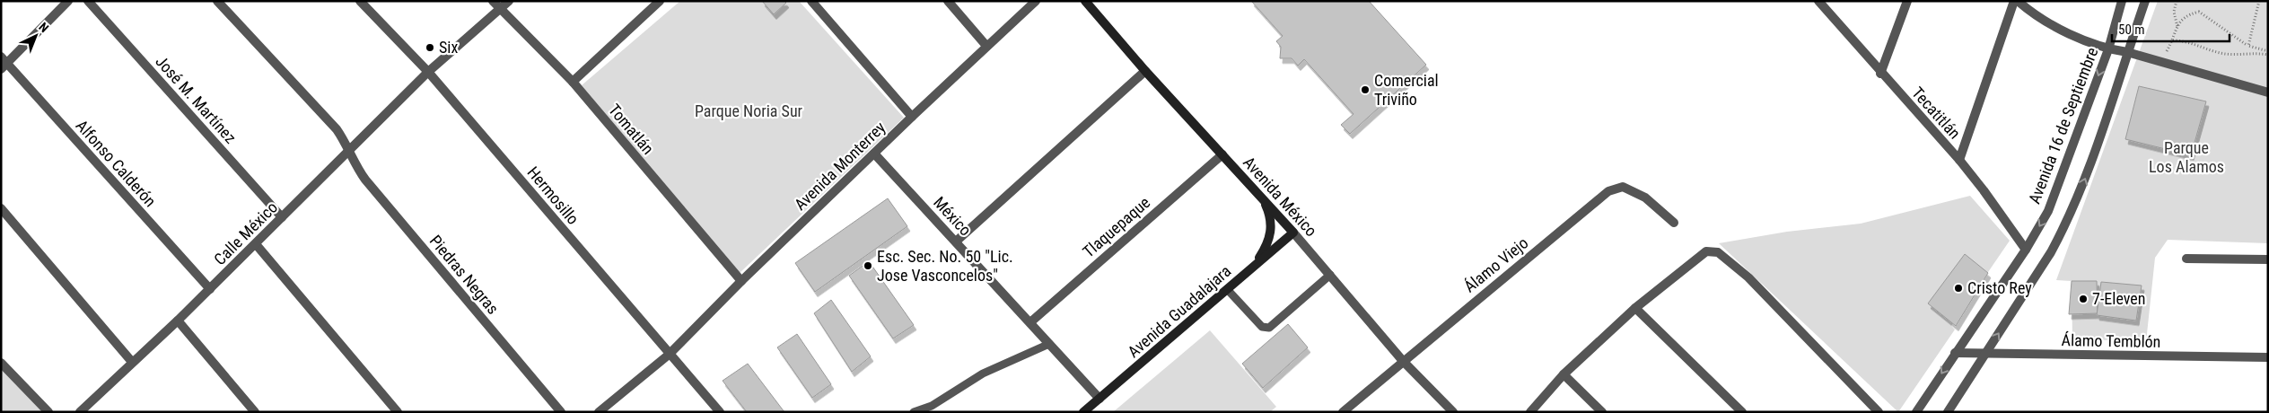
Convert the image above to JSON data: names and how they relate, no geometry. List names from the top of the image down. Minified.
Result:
{"streets":{"main road":["Avenida México","Avenida Guadalajara"],"street":["José M. Martínez","Tecatitlán","Avenida 16 de Septiembre","Tomatlán","Alfonso Calderón","Avenida Monterrey","Hermosillo","México","Tlaquepaque","Calle México","Álamo Viejo","Piedras Negras","Álamo Temblón"]},"crossings":[["José M. Martínez","Calle México"],["Tecatitlán","Avenida 16 de Septiembre"],["Avenida 16 de Septiembre","Álamo Temblón"],["Tomatlán","Avenida Monterrey"],["Tomatlán","Calle México"],["Alfonso Calderón","Calle México"],["Avenida Monterrey","Hermosillo"],["Avenida Monterrey","México"],["Hermosillo","Calle México"],["Avenida México","Tlaquepaque"],["Avenida México","Álamo Viejo"],["Avenida México","Avenida Guadalajara"],["México","Tlaquepaque"],["México","Avenida Guadalajara"],["Calle México","Piedras Negras"]],"parks":["Parque Noria Sur","Parque Los Alamos"],"places":["Six","Comercial Triviño","Esc. Sec. No. 50 \"Lic. Jose Vasconcelos\"","Cristo Rey","7-Eleven"],"scale_bar":"50 m","north":"top right"}
